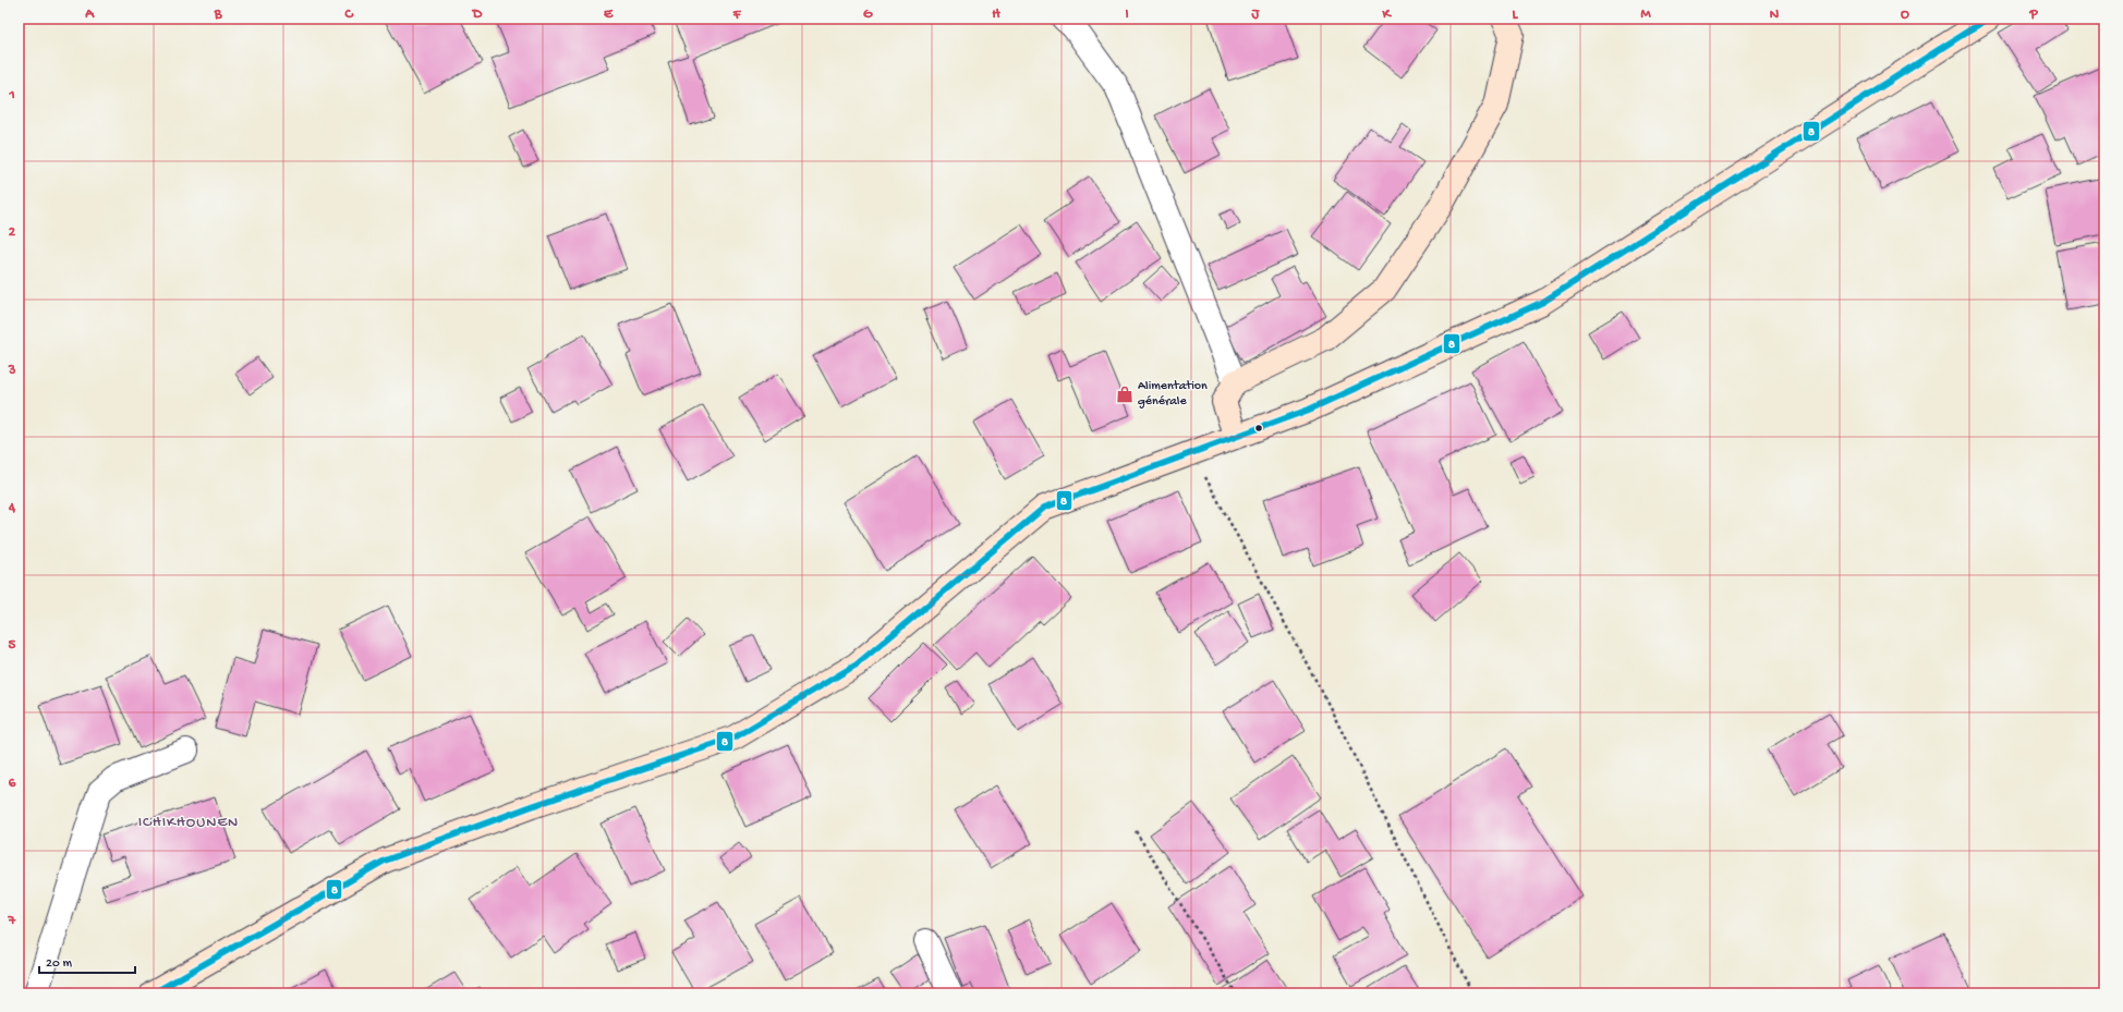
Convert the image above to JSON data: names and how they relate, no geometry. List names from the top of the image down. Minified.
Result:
{"districts":["ICHIKHOUNEN"],"places":{"shop":["Alimentation générale"]},"lines":["transit line 8"],"scale_bar":"20 m","grid":{"columns":["A","B","C","D","E","F","G","H","I","J","K","L","M","N","O","P"],"rows":["1","2","3","4","5","6","7"]}}
